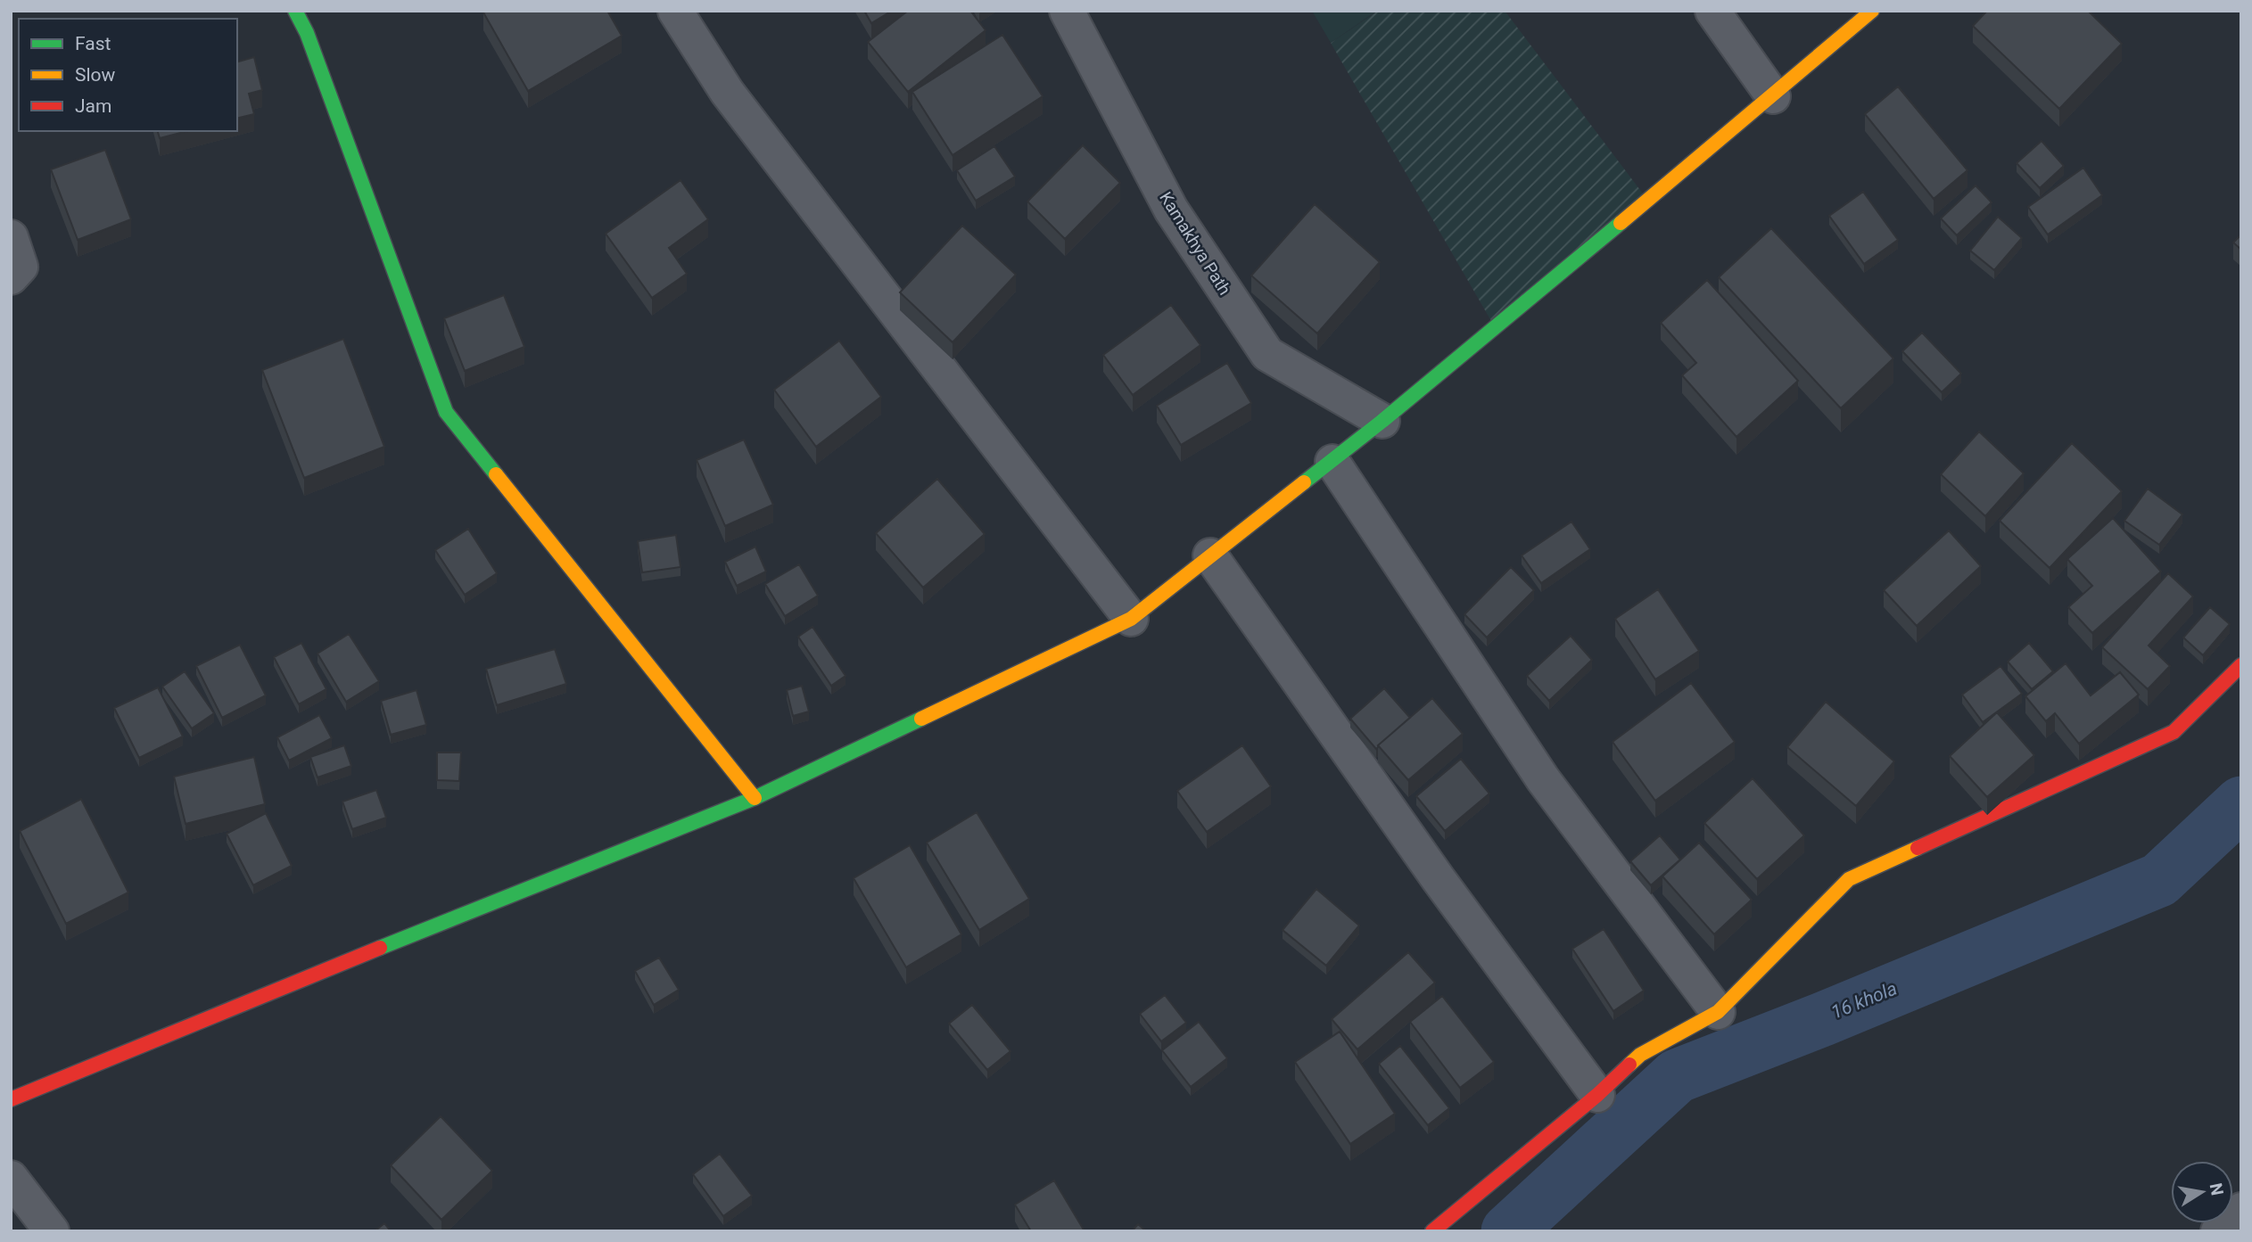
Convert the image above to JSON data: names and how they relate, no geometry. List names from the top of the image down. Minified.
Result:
{"streets":{"street":["Kamakhya Path"]},"water":["16 khola"],"legend":["Fast","Slow","Jam"],"north":"right"}
